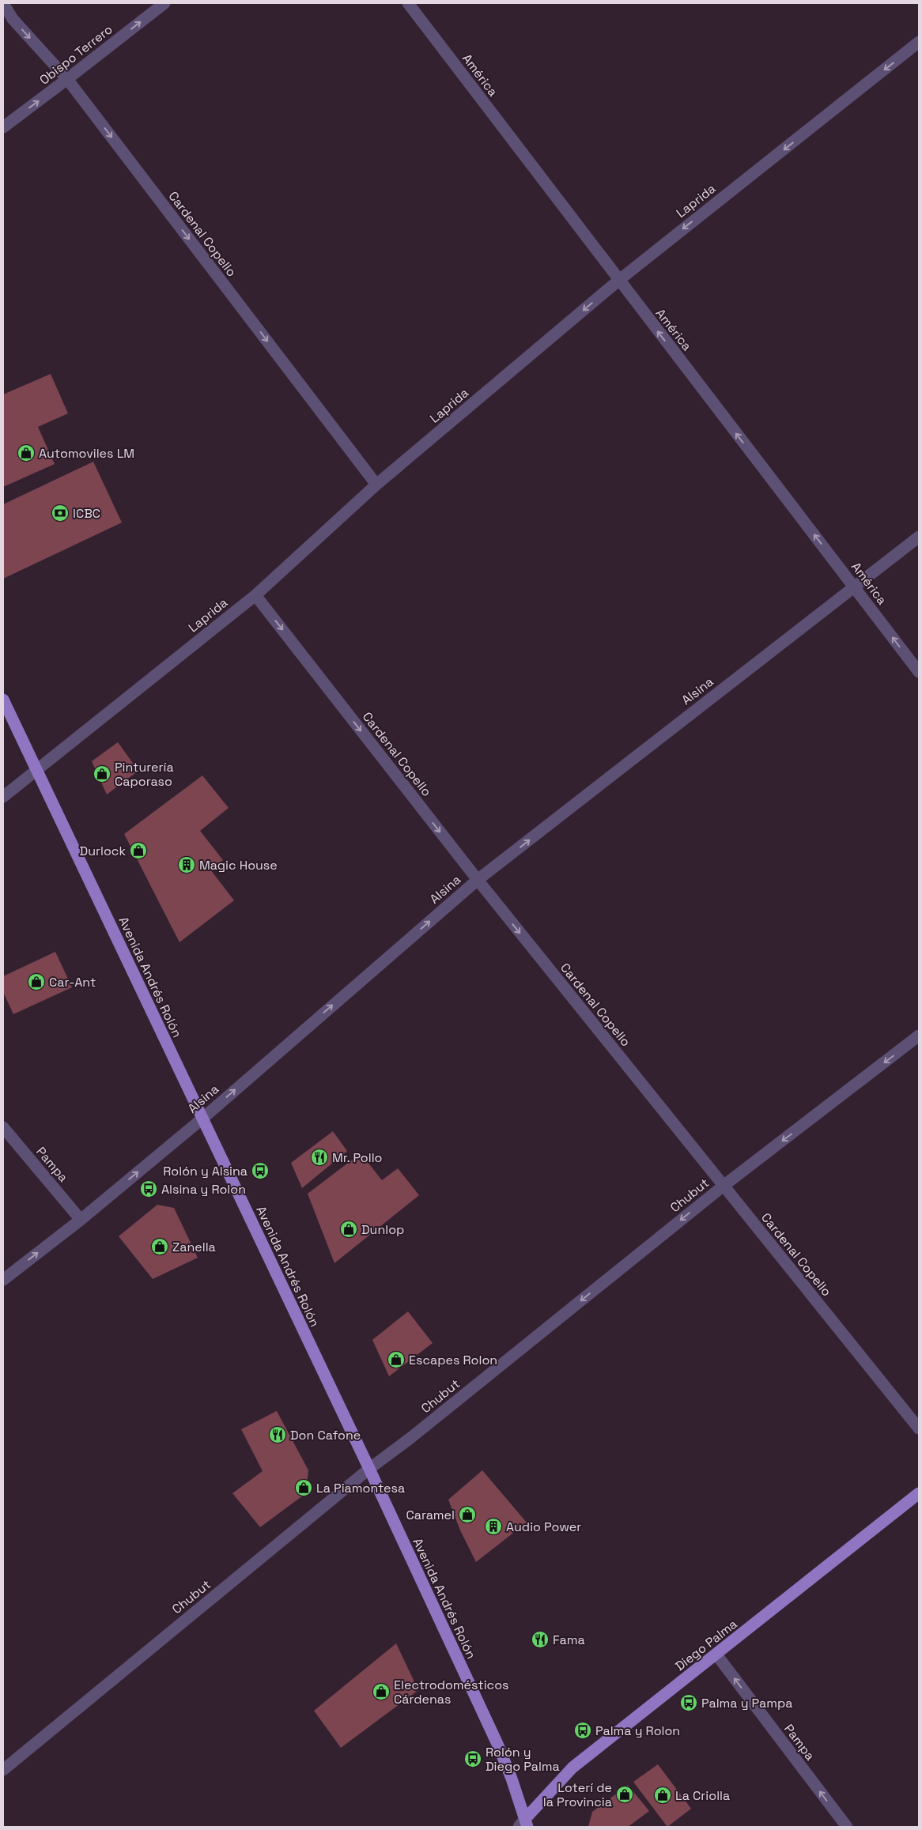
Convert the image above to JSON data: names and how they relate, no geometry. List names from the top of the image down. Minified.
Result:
{"streets":{"main road":["Avenida Andrés Rolón","Diego Palma"],"street":["Obispo Terrero","América","Laprida","Cardenal Copello","Alsina","Pampa","Chubut"]},"crossings":[["Obispo Terrero","Cardenal Copello"],["América","Laprida"],["América","Alsina"],["Laprida","Cardenal Copello"],["Laprida","Avenida Andrés Rolón"],["Cardenal Copello","Alsina"],["Cardenal Copello","Chubut"],["Alsina","Avenida Andrés Rolón"],["Alsina","Pampa"],["Avenida Andrés Rolón","Chubut"],["Avenida Andrés Rolón","Diego Palma"],["Pampa","Diego Palma"]],"one_way":["Obispo Terrero","América","Laprida","Cardenal Copello","Alsina","Pampa","Chubut"],"places":{"shop":["Automoviles LM","Pinturería Caporaso","Durlock","Car-Ant","Dunlop","Zanella","Escapes Rolon","La Piamontesa","Caramel","Electrodomésticos Cárdenas","Loterí de la Provincia","La Criolla"],"bank":["ICBC"],"building":["Magic House","Audio Power"],"restaurant":["Mr. Pollo","Don Cafone","Fama"],"bus stop":["Rolón y Alsina","Alsina y Rolon","Palma y Pampa","Palma y Rolon","Rolón y Diego Palma"]}}
